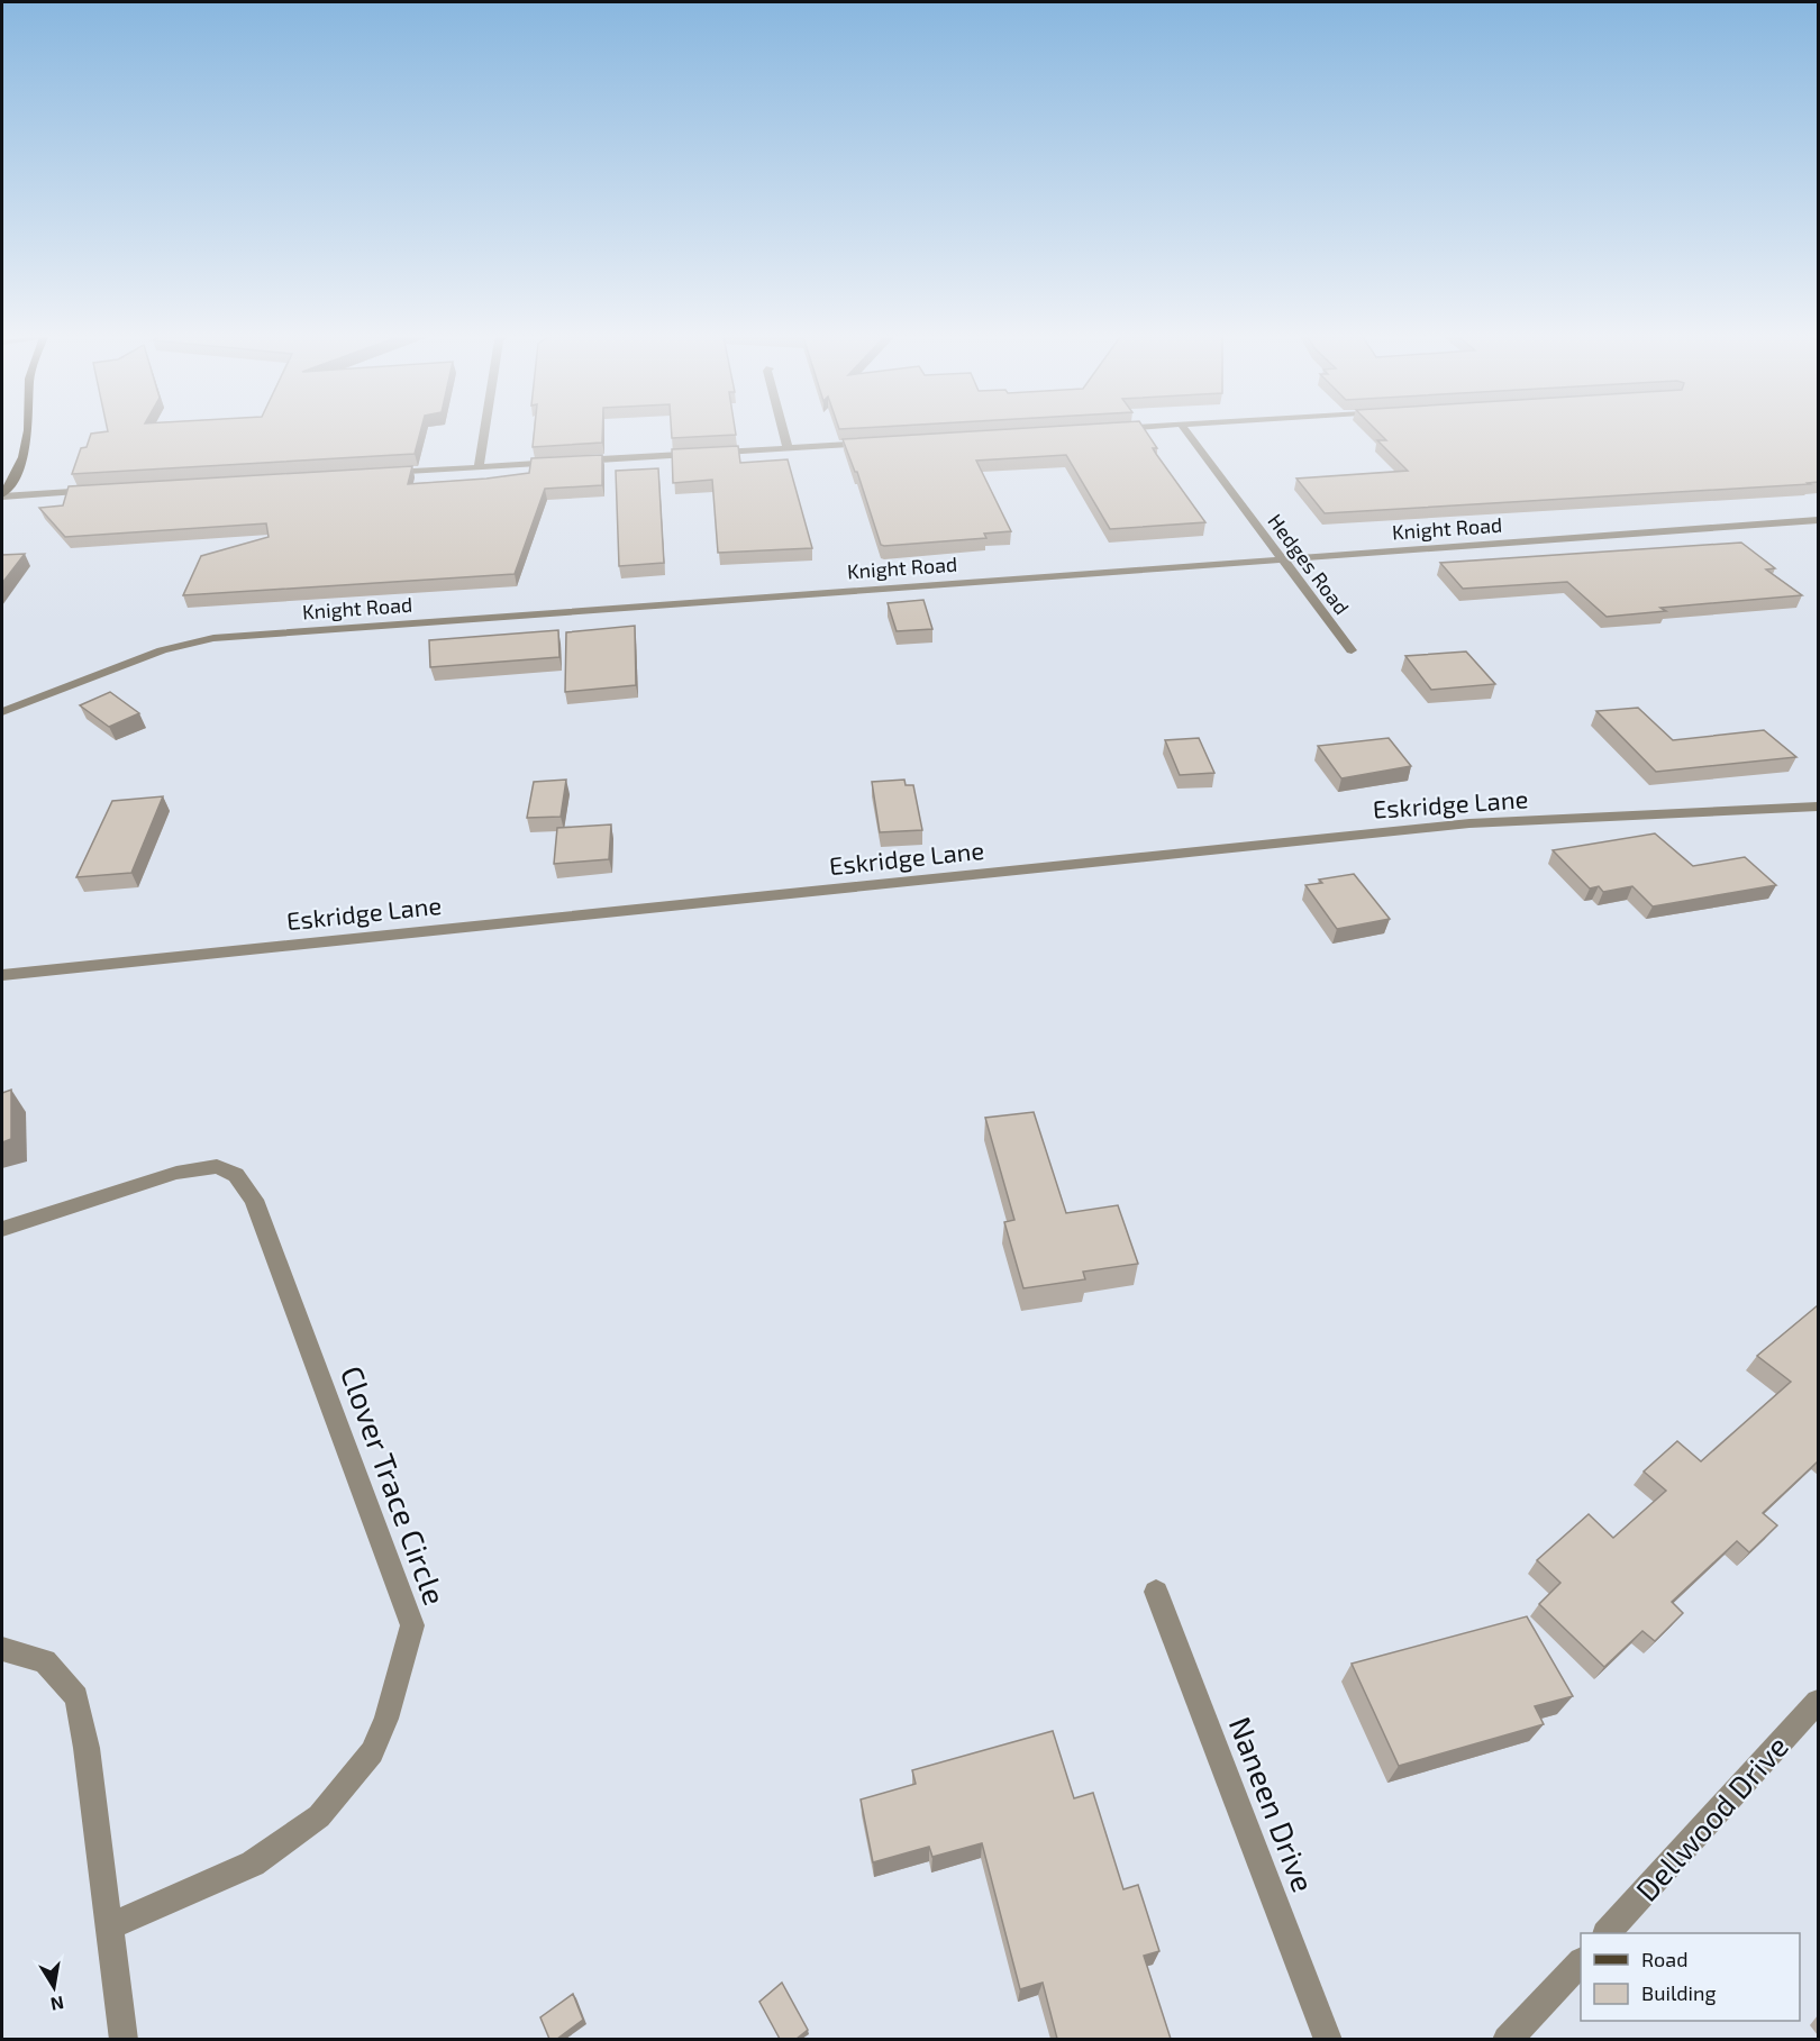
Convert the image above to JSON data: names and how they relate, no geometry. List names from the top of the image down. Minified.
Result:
{"streets":{"street":["Knight Road","Hedges Road","Eskridge Lane","Clover Trace Circle","Naneen Drive","Dellwood Drive"]},"crossings":[["Knight Road","Hedges Road"]],"legend":["Road","Building"],"north":"bottom"}
